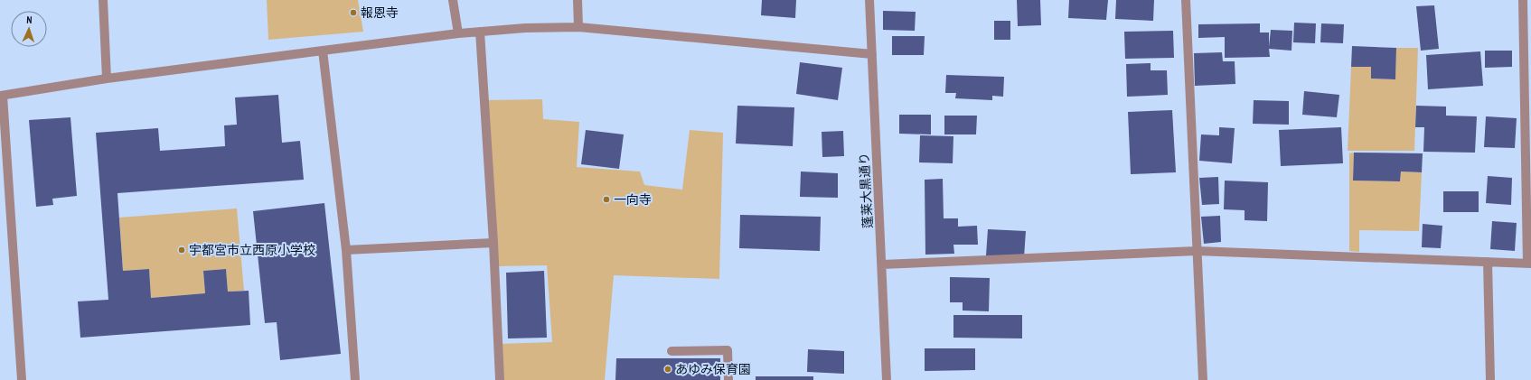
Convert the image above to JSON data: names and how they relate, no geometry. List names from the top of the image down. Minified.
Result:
{"streets":{"street":["蓬莱大黒通り"]},"places":["報恩寺","一向寺","宇都宮市立西原小学校","あゆみ保育園"],"north":"top"}
